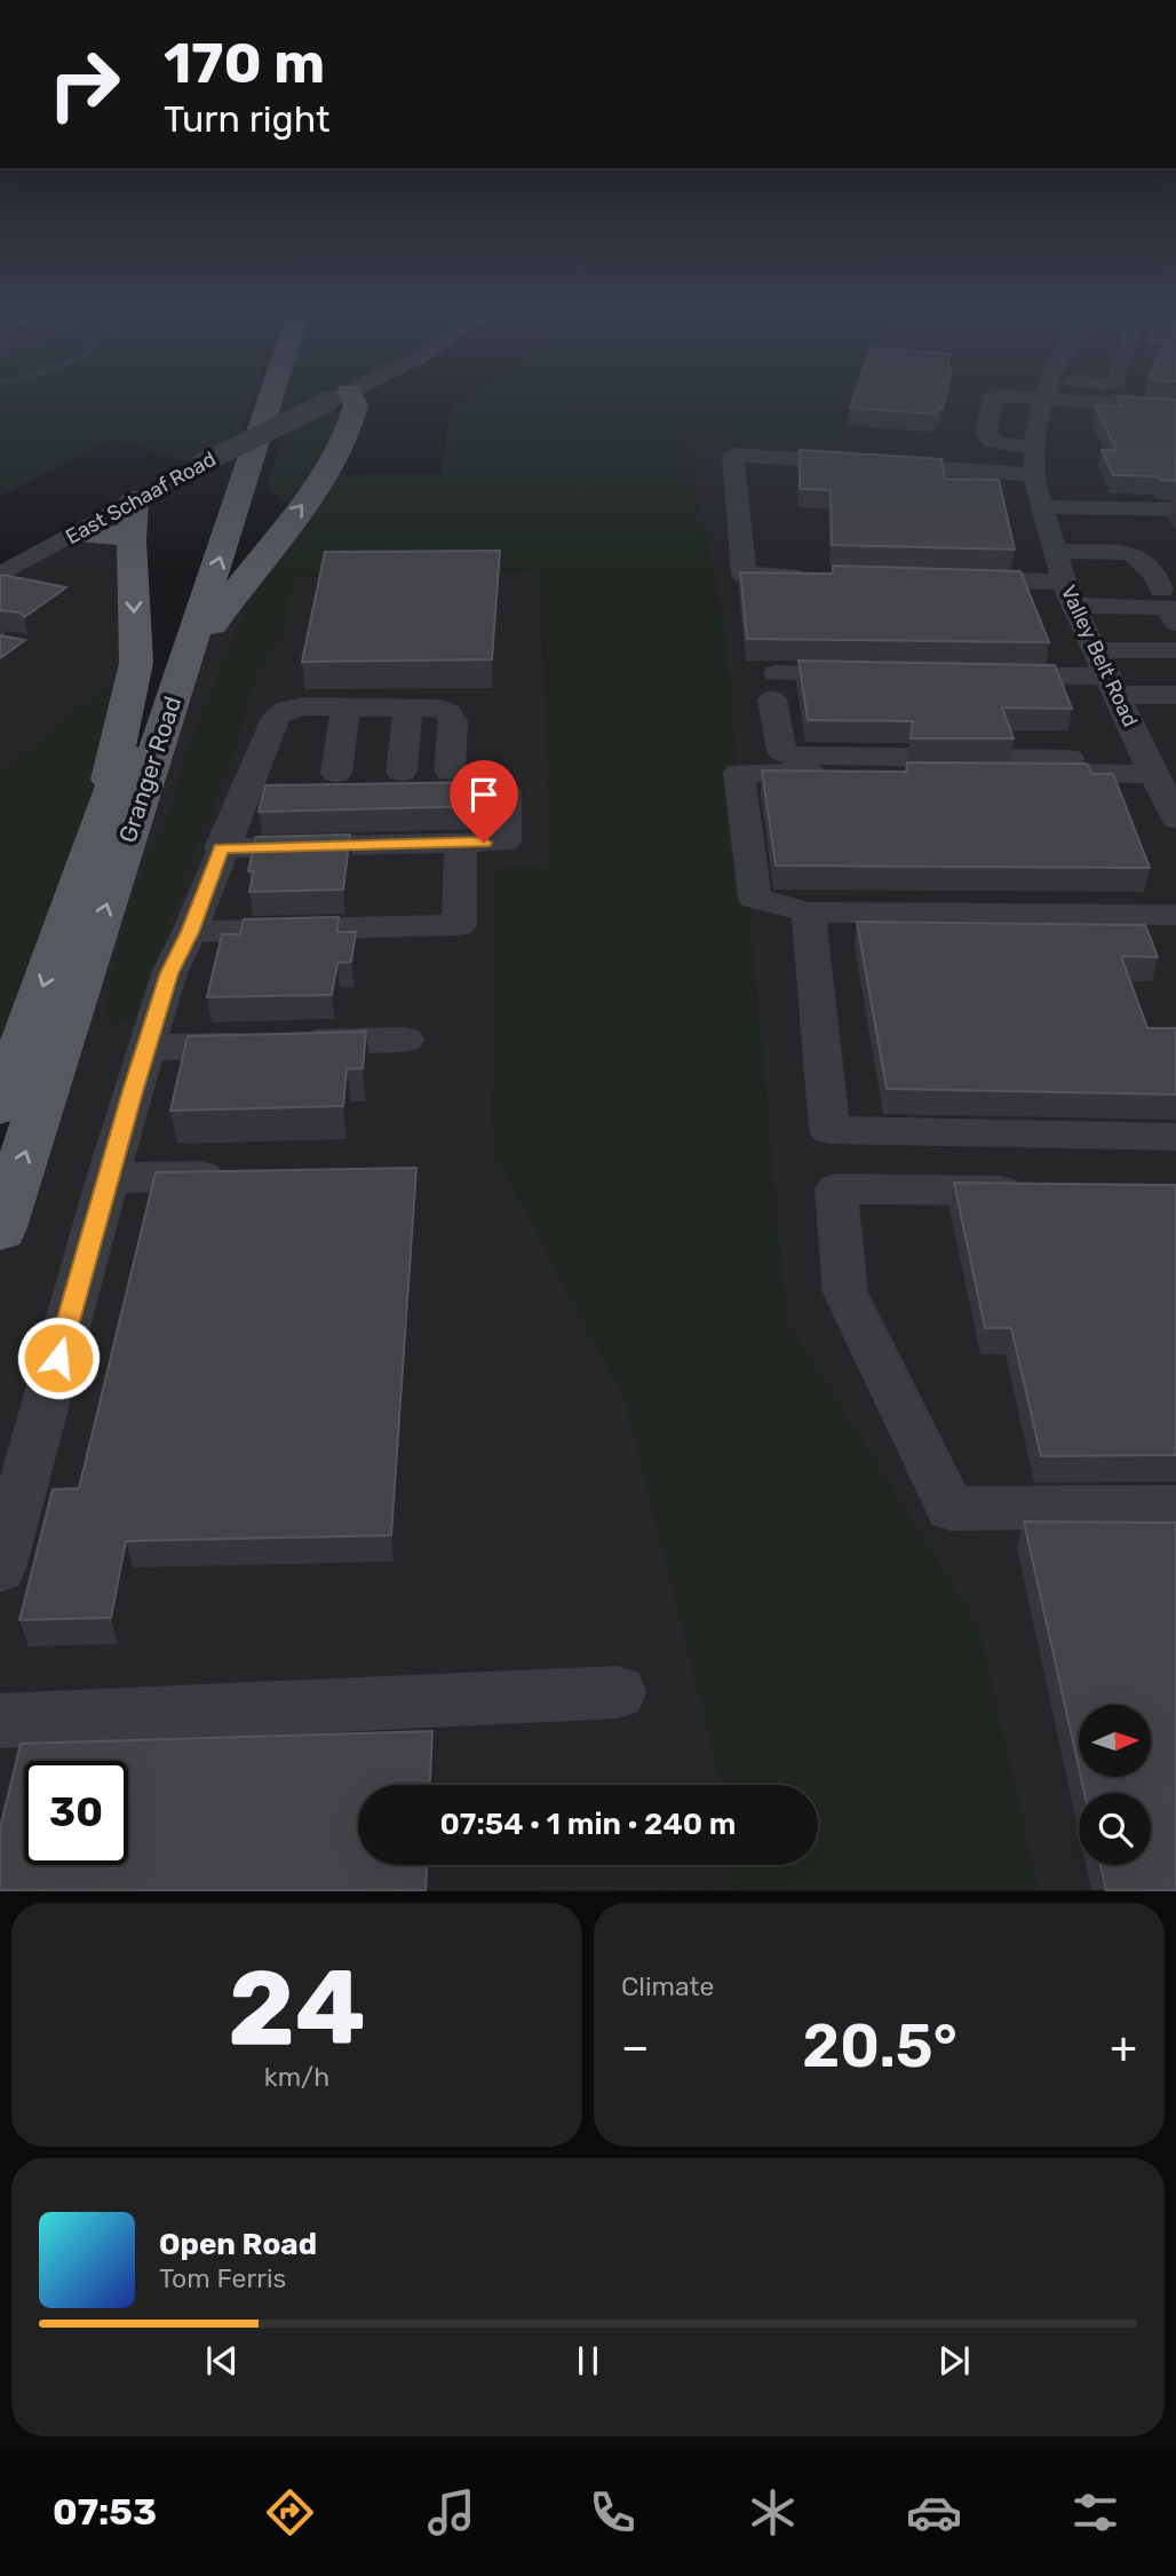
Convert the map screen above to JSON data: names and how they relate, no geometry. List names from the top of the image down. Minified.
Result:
{"streets":{"main road":["Granger Road"],"street":["East Schaaf Road","Valley Belt Road"]},"north":"right","page":{"turn":["170 m","Turn right"],"limit":"30","trip":"07:54 · 1 min · 240 m","tile":[["24","km/h"],"Climate"],"heat":["−","20.5°","+"],"song":["Open Road","Tom Ferris"],"tabs":"07:53"}}
